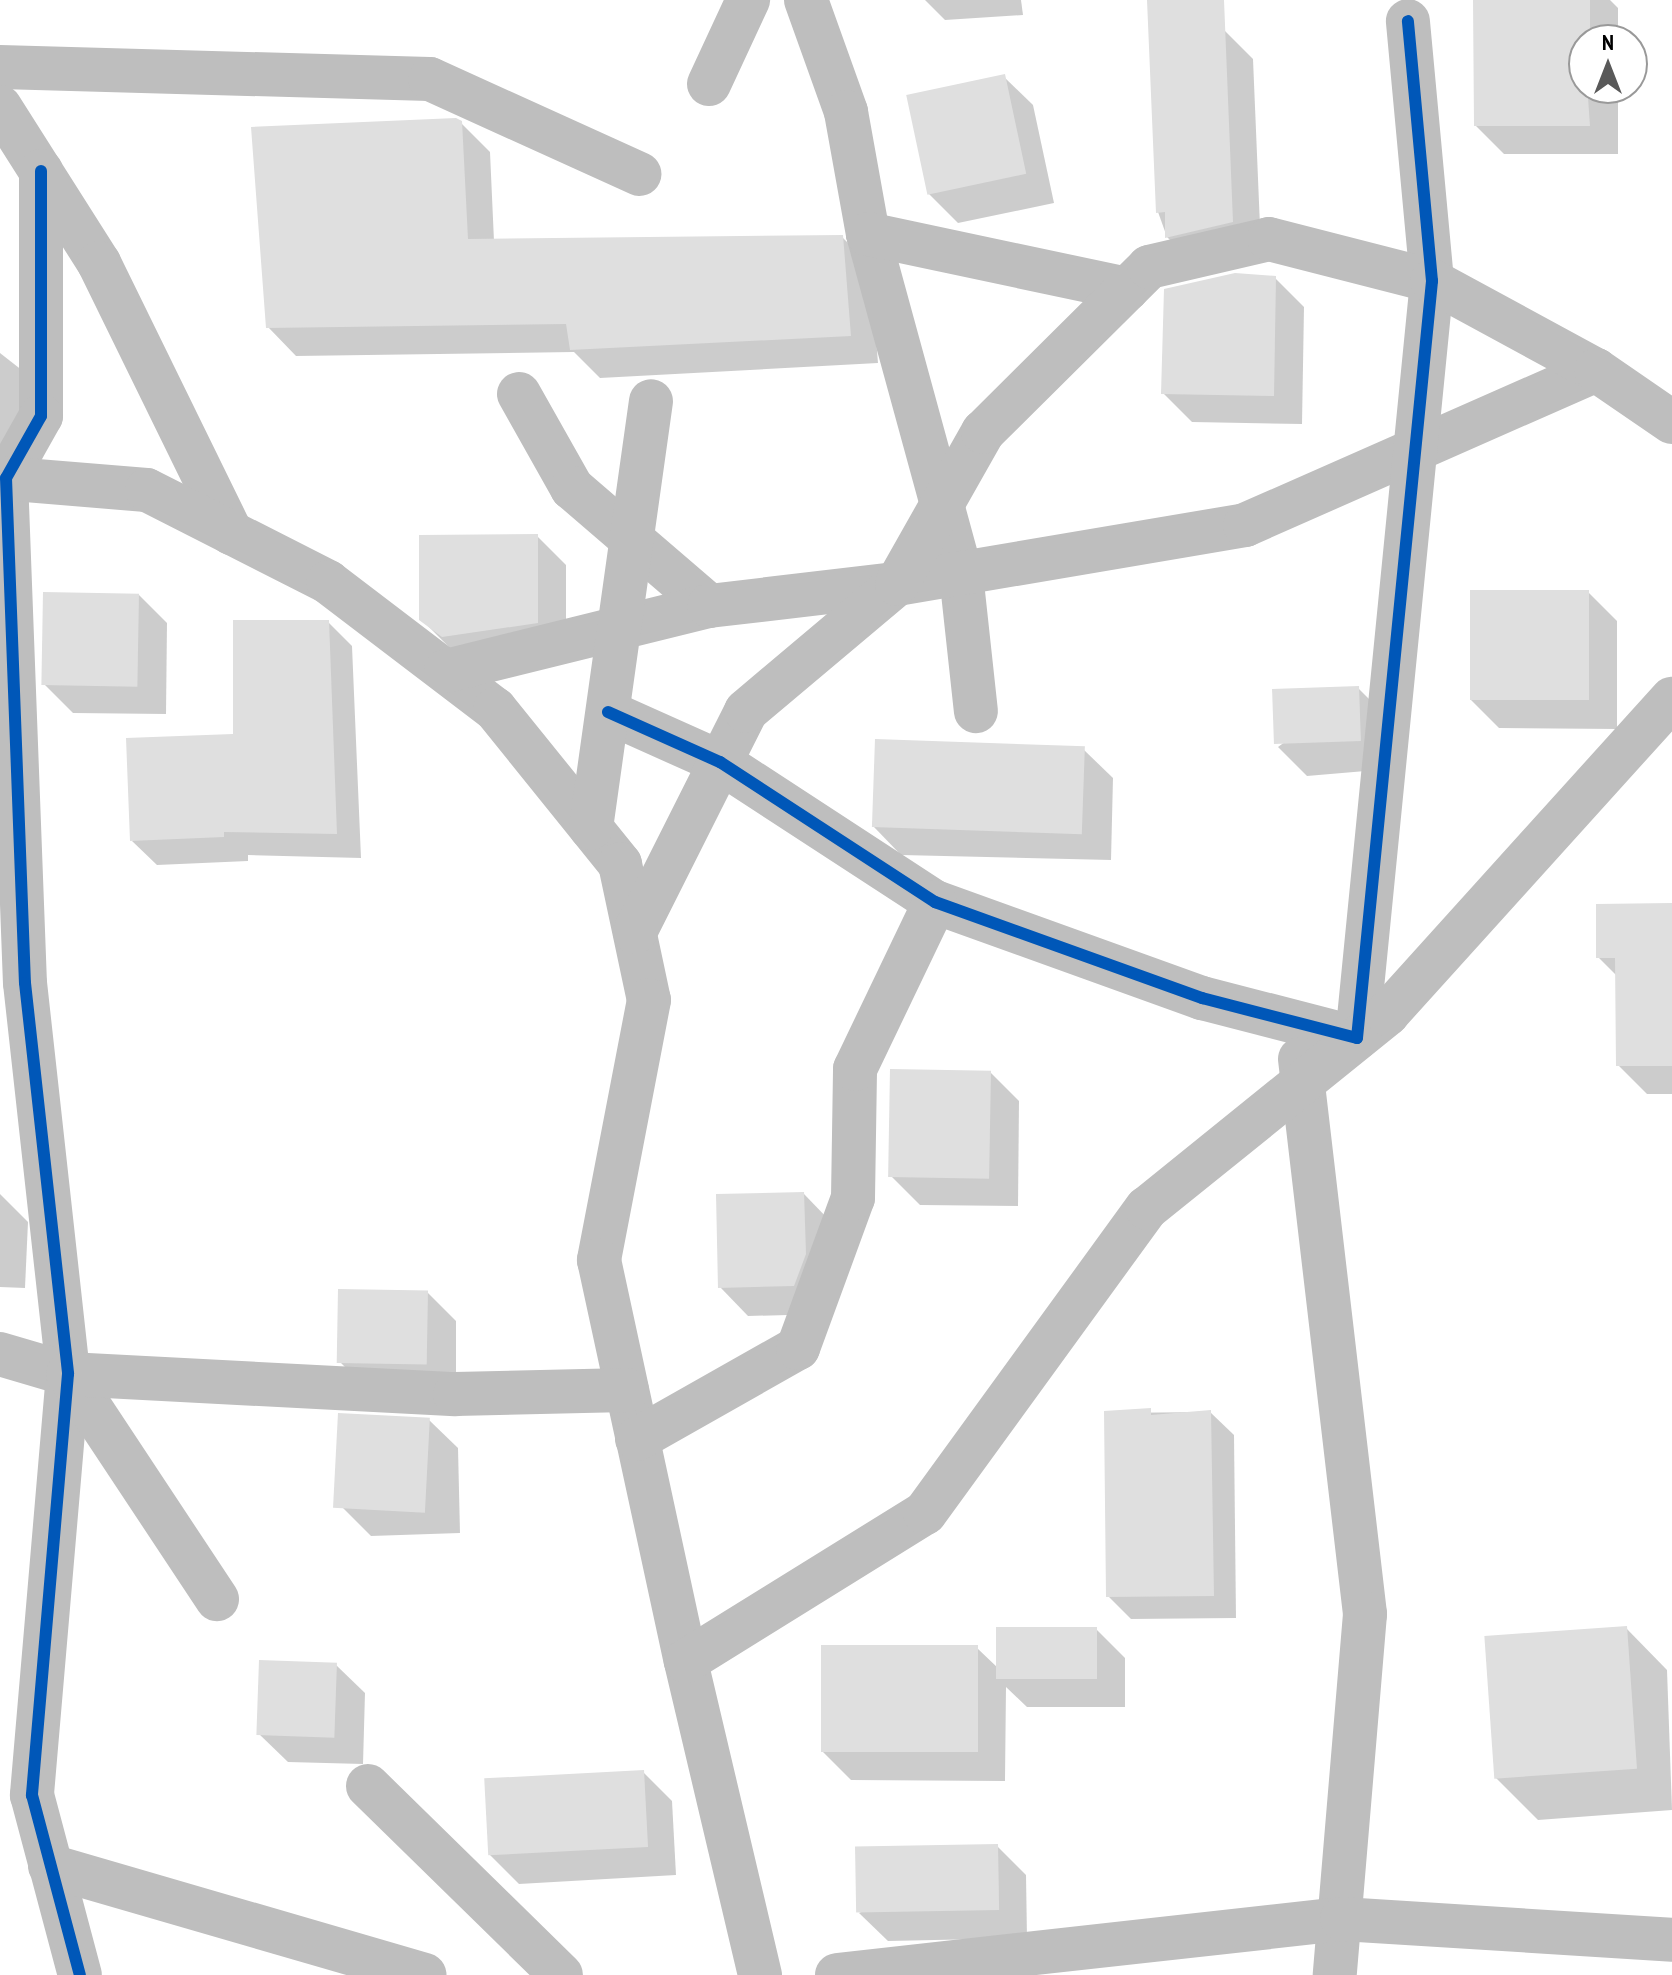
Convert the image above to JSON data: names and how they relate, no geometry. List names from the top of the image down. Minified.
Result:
{"north":"top"}
